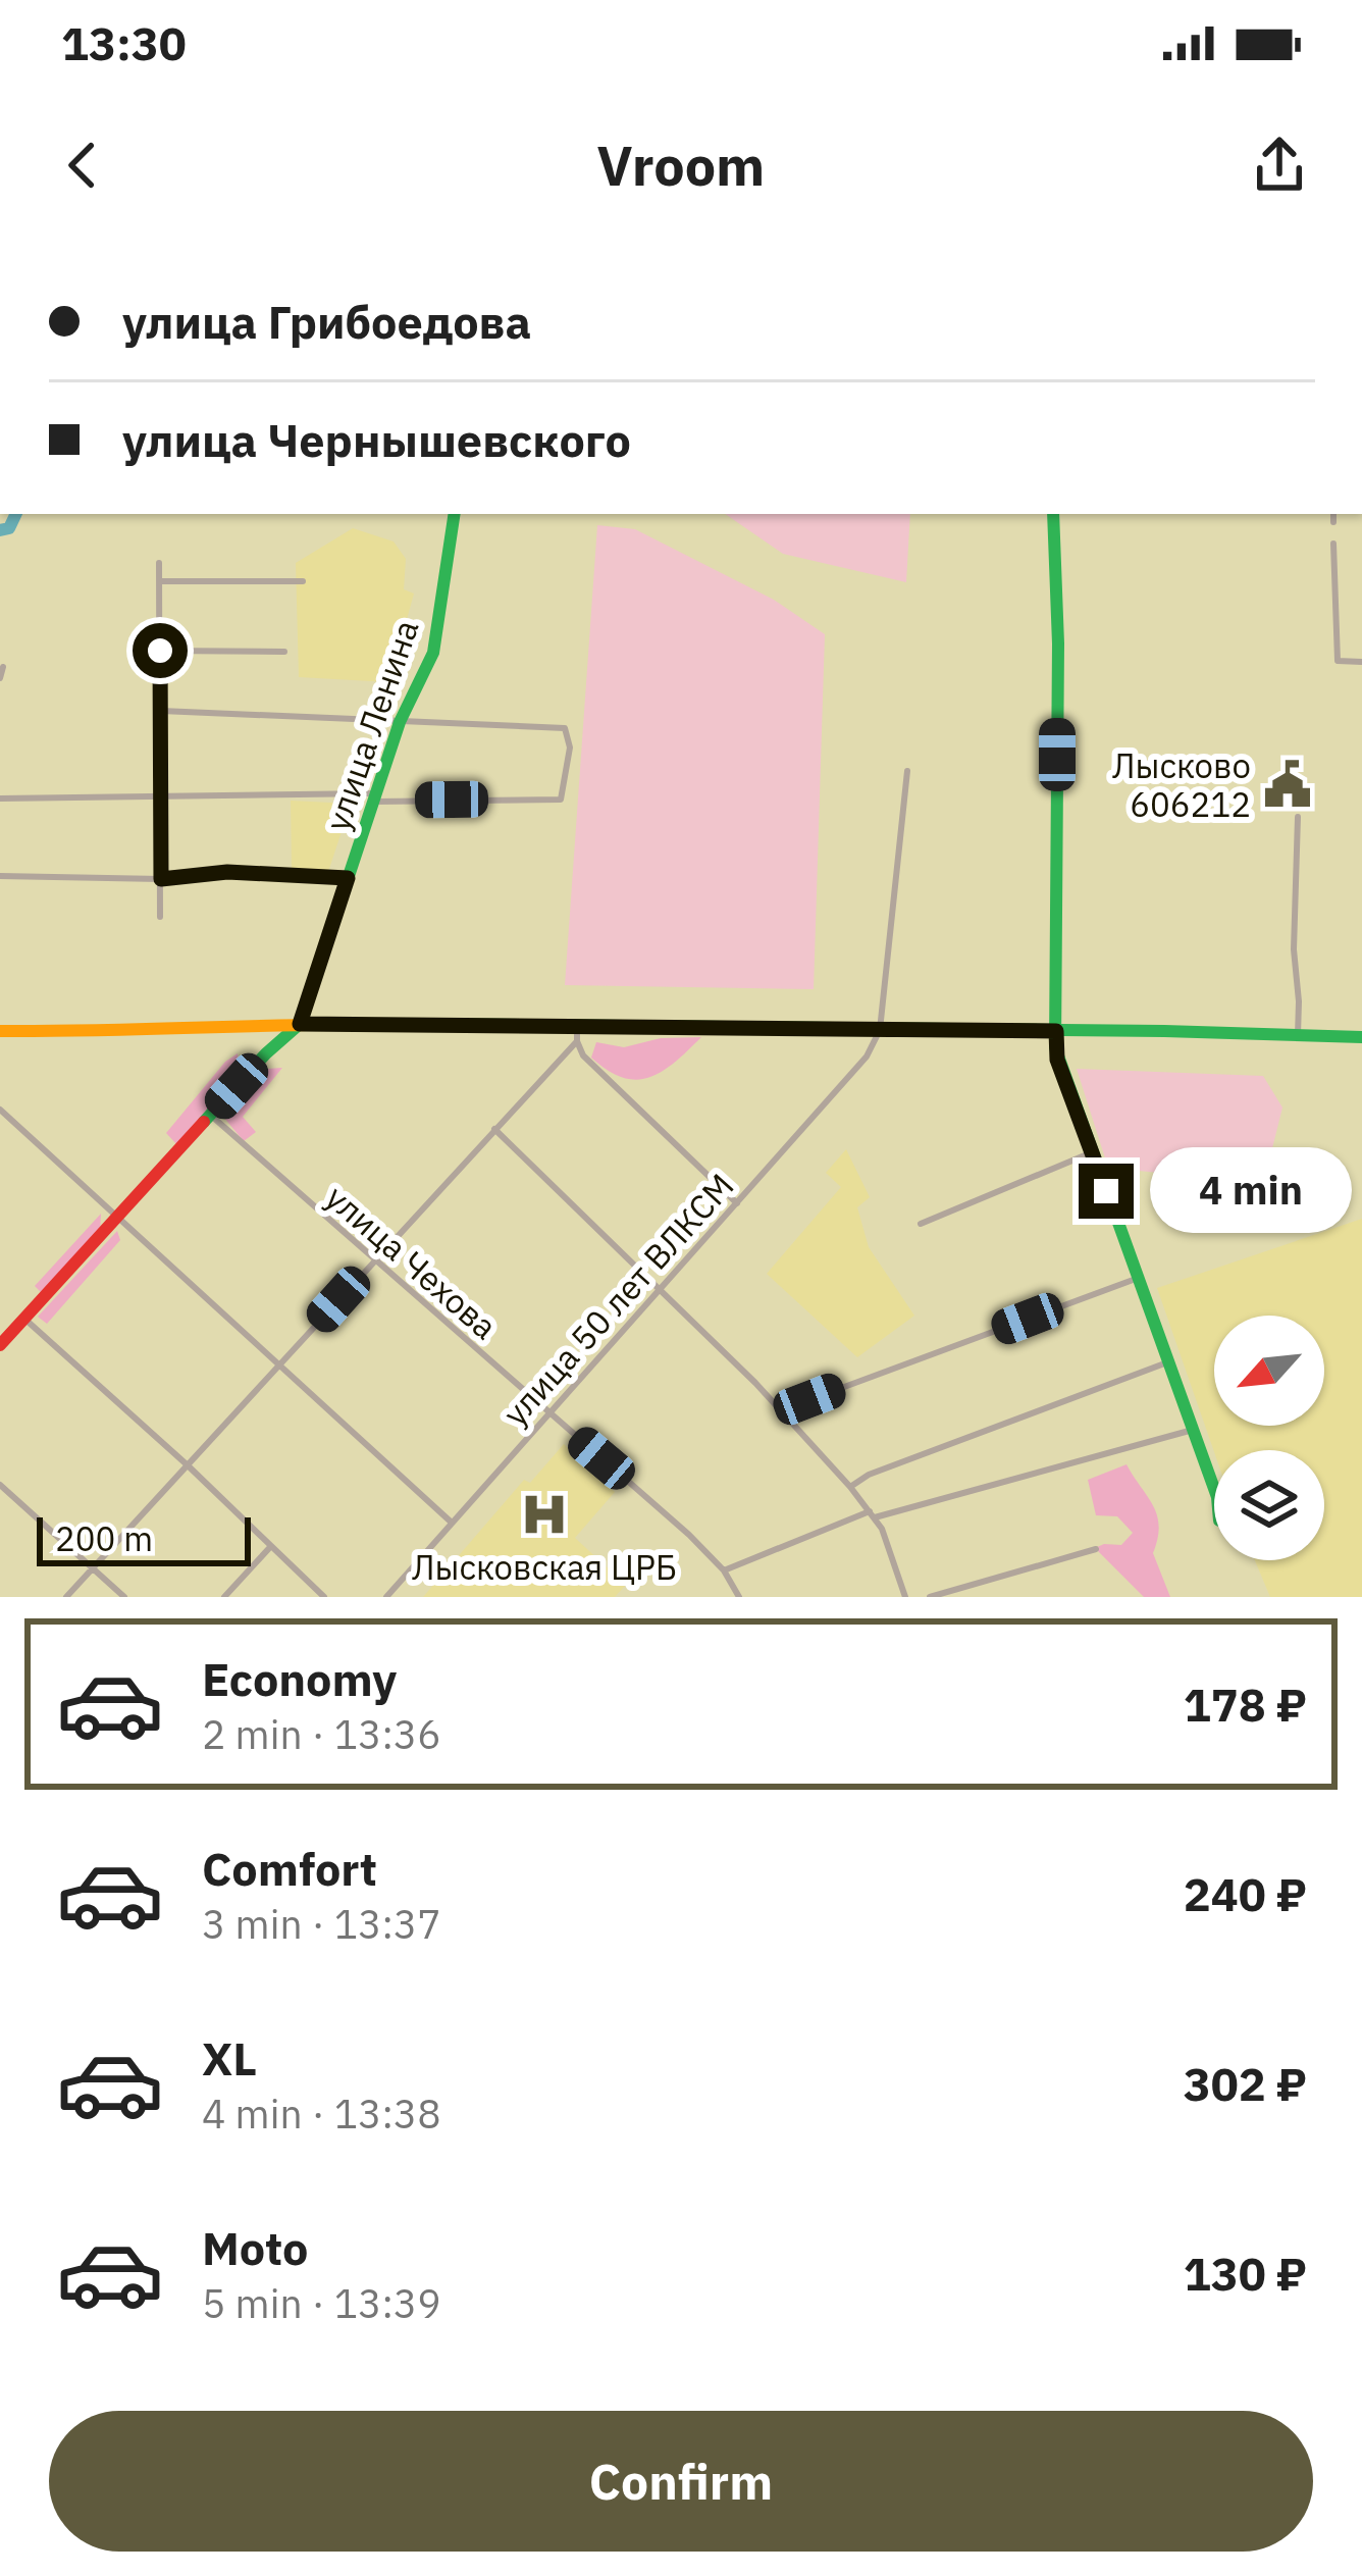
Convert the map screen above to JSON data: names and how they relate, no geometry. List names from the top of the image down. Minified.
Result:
{"streets":{"main road":["улица Ленина"],"street":["улица Чехова","улица 50 лет ВЛКСМ"]},"crossings":[["улица Чехова","улица 50 лет ВЛКСМ"]],"places":{"public building":["Лысково 606212"],"hospital":["Лысковская ЦРБ"]},"scale_bar":"200 m","north":"bottom left","page":{"status":"13:30","header":"Vroom","banner":["улица Грибоедова","улица Чернышевского"],"bubble":"4 min","scale":"200 m","list":[{"name":"Economy","note":"2 min · 13:36","value":"178 ₽"},{"name":"Comfort","note":"3 min · 13:37","value":"240 ₽"},{"name":"XL","note":"4 min · 13:38","value":"302 ₽"},{"name":"Moto","note":"5 min · 13:39","value":"130 ₽"}],"buttons":"Confirm"}}
